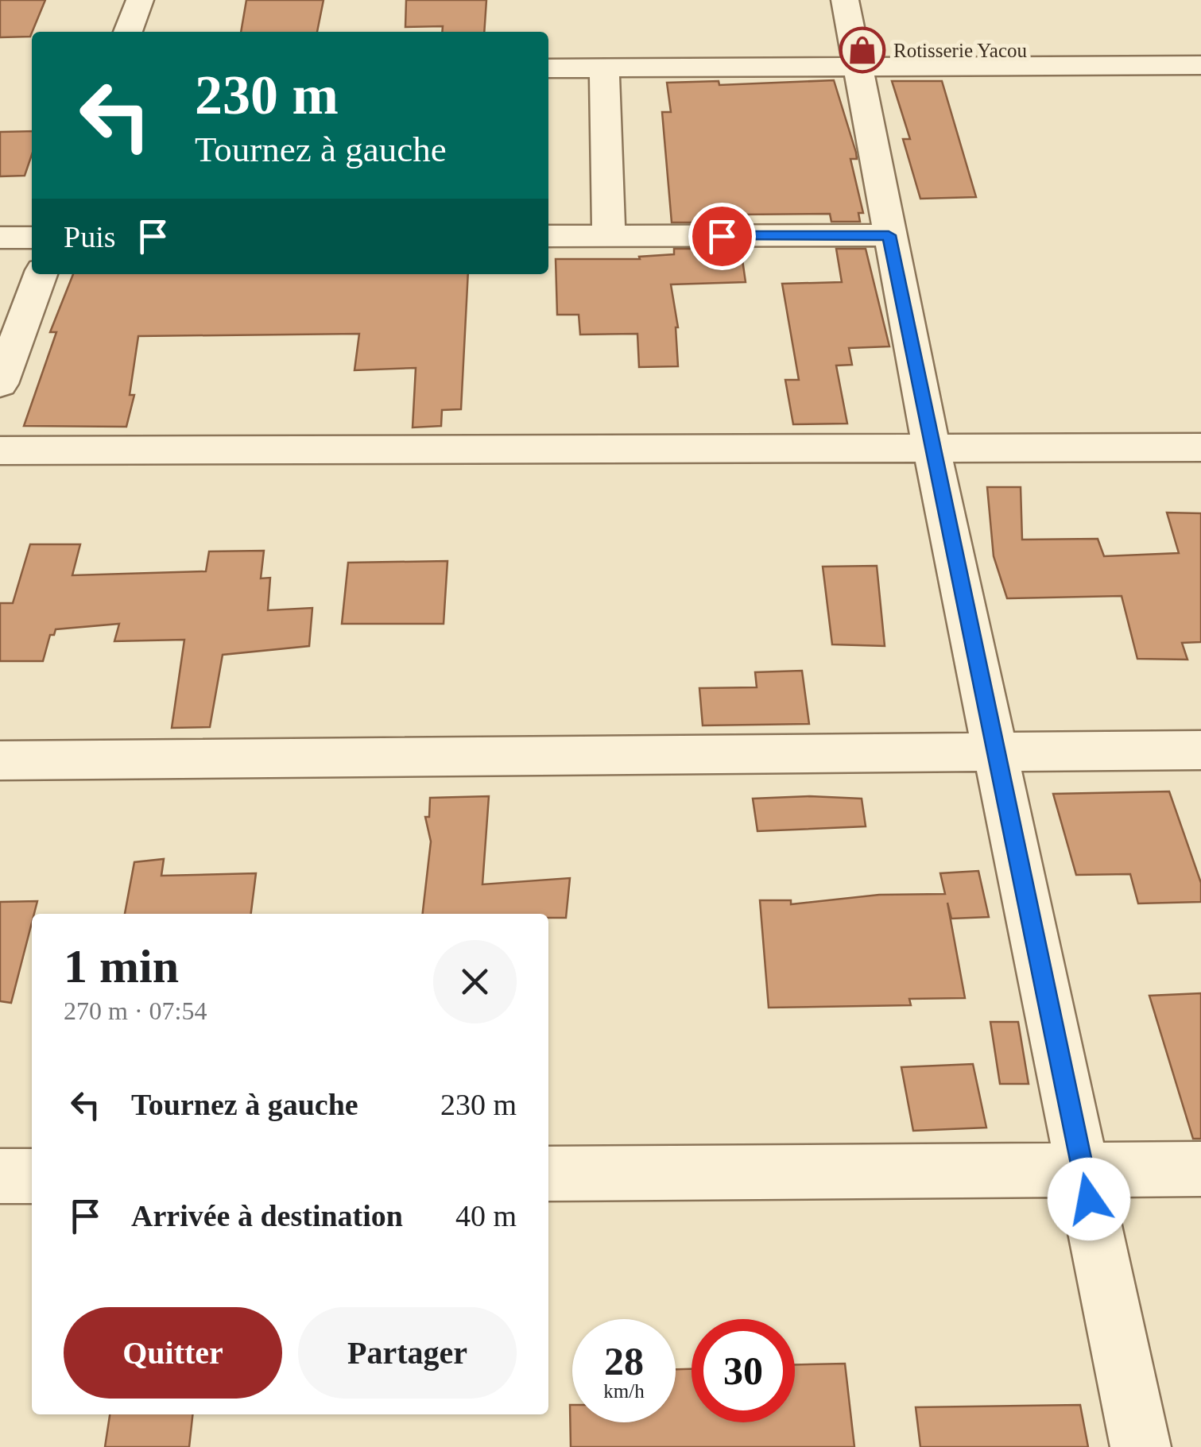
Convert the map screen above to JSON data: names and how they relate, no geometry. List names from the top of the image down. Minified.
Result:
{"places":{"shop":["Rotisserie Yacou"]},"page":{"turn":["230 m","Tournez à gauche"],"then":"Puis","heading":["1 min","270 m · 07:54"],"list":[{"name":"Tournez à gauche","value":"230 m"},{"name":"Arrivée à destination","value":"40 m"}],"buttons":["Quitter","Partager"],"speed":"28 km/h","limit":"30"}}
